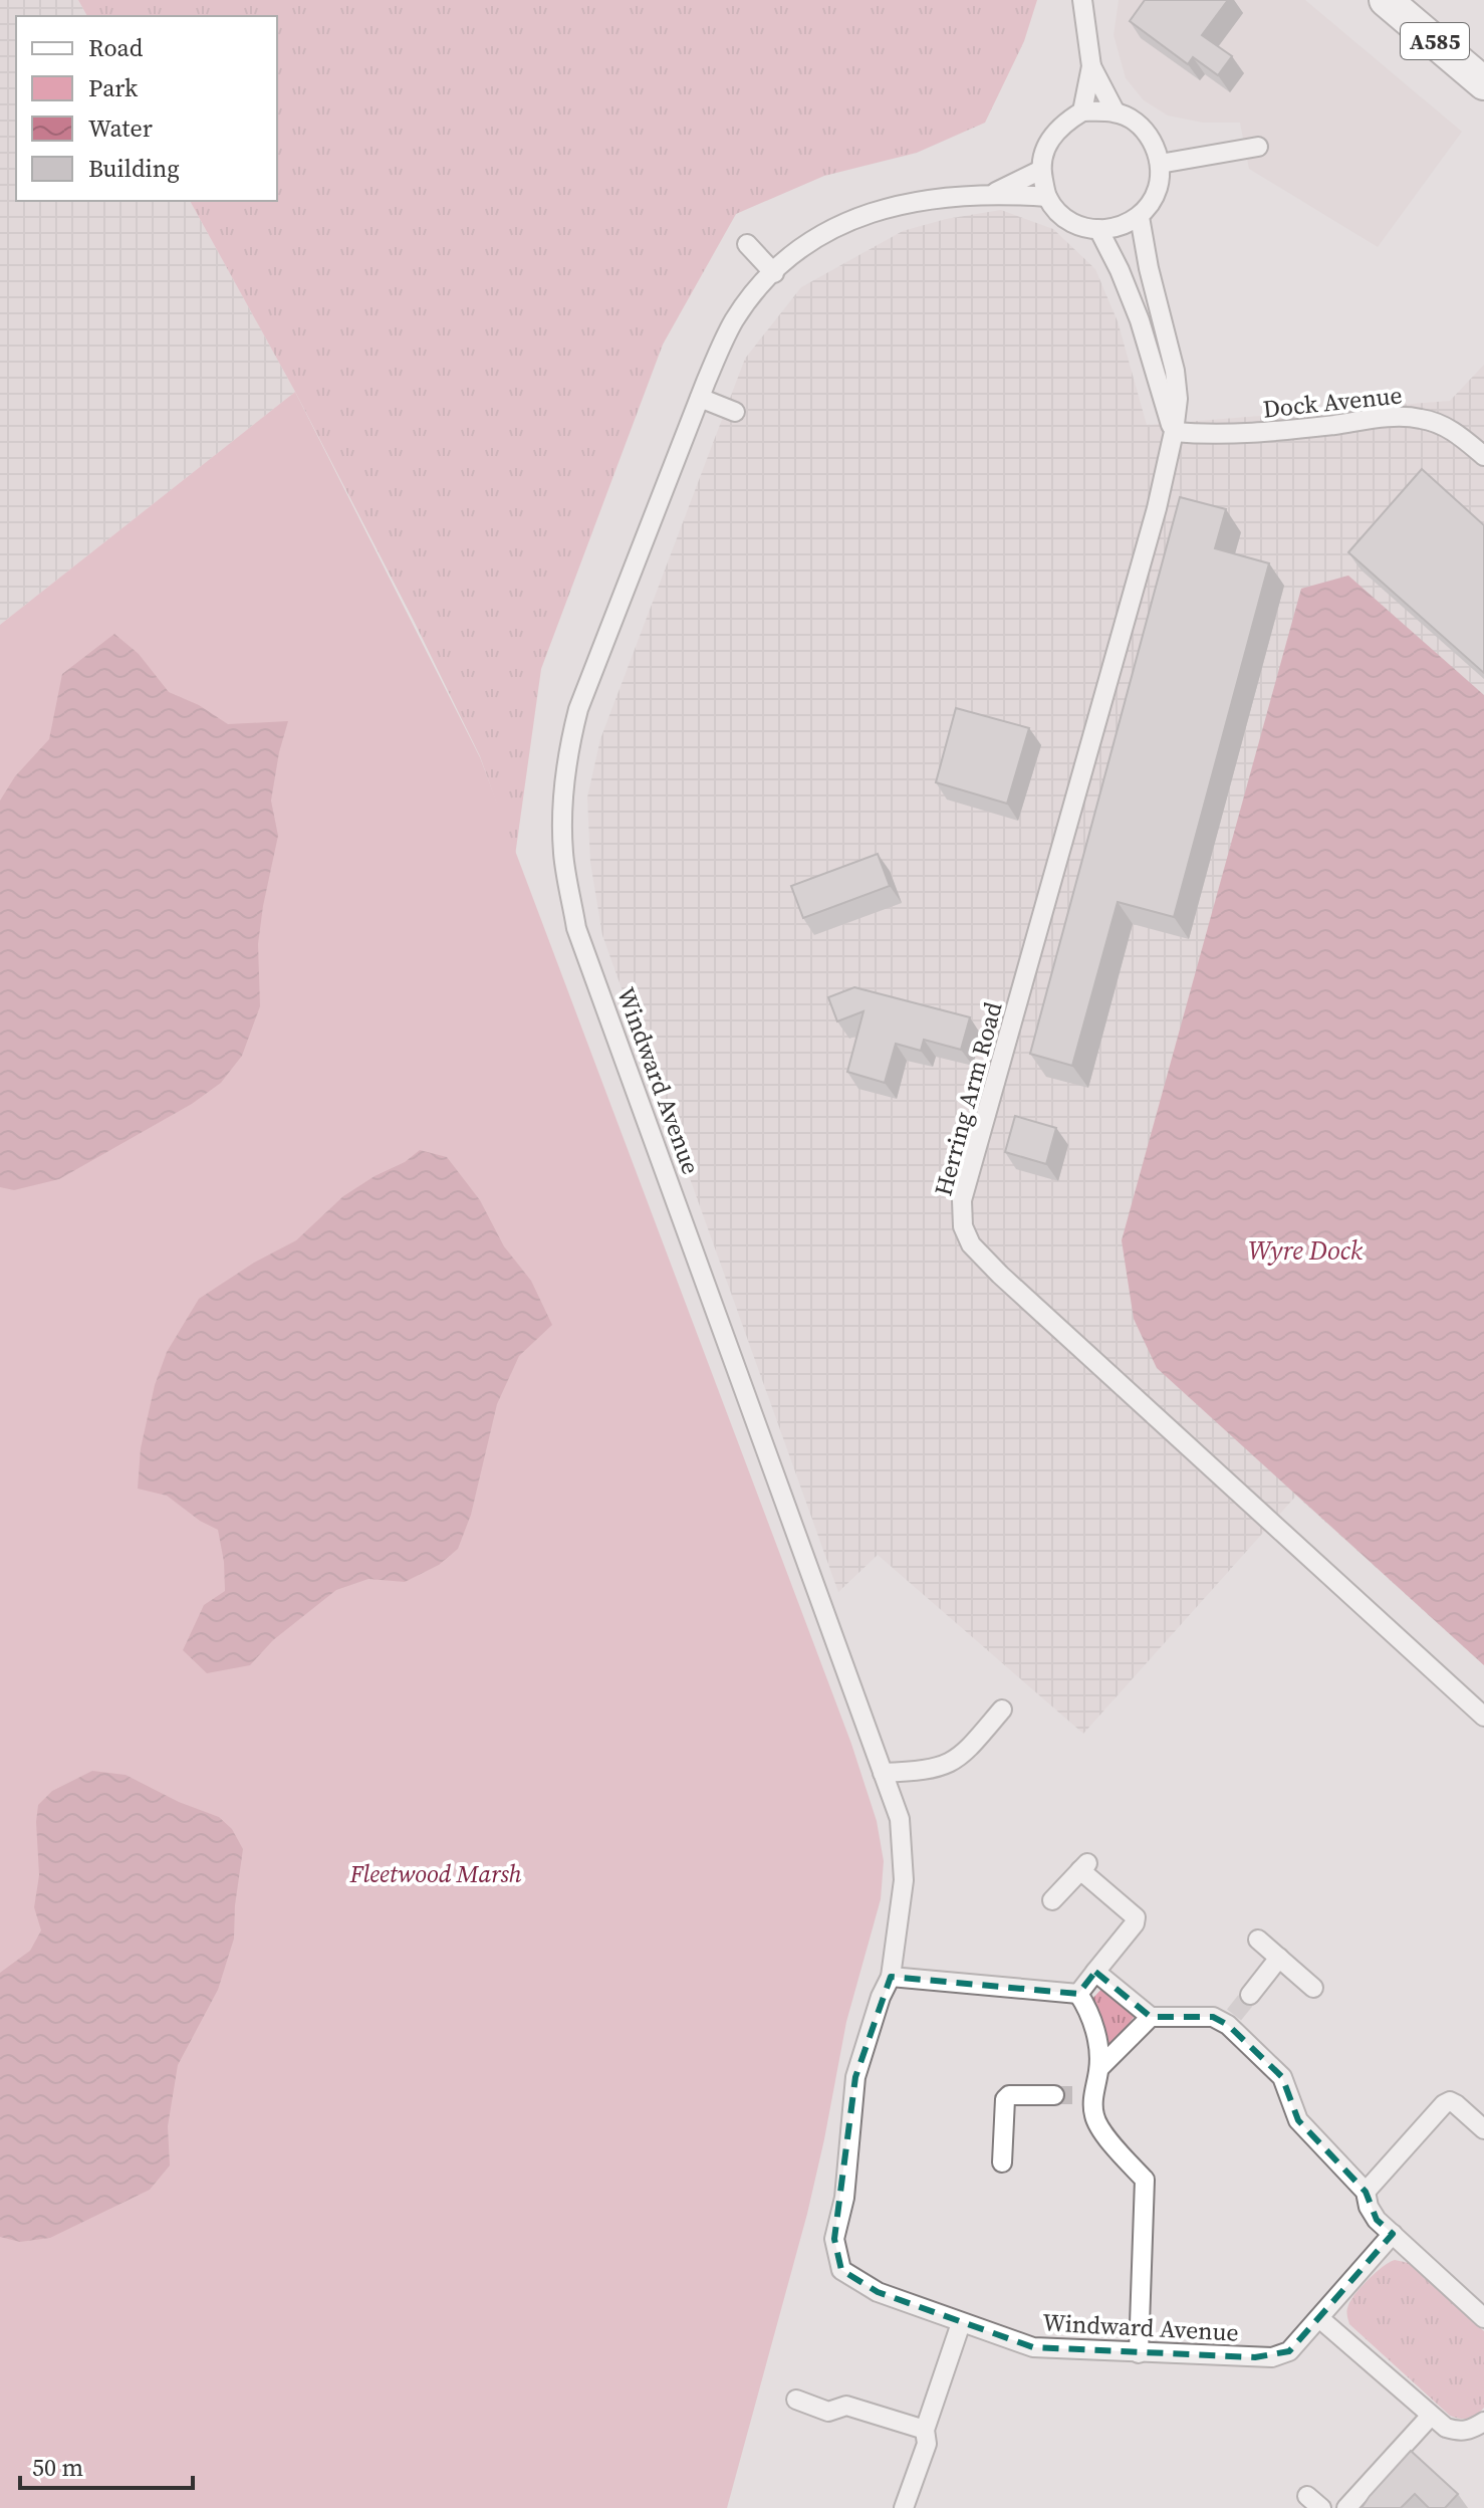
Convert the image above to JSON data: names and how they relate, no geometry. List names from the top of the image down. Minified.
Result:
{"streets":{"highway":["A585"],"street":["Dock Avenue","Windward Avenue","Herring Arm Road"]},"crossings":[["Dock Avenue","Herring Arm Road"],["Windward Avenue","Herring Arm Road"]],"water":["Wyre Dock"],"parks":["Fleetwood Marsh"],"legend":["Road","Park","Water","Building"],"scale_bar":"50 m"}
